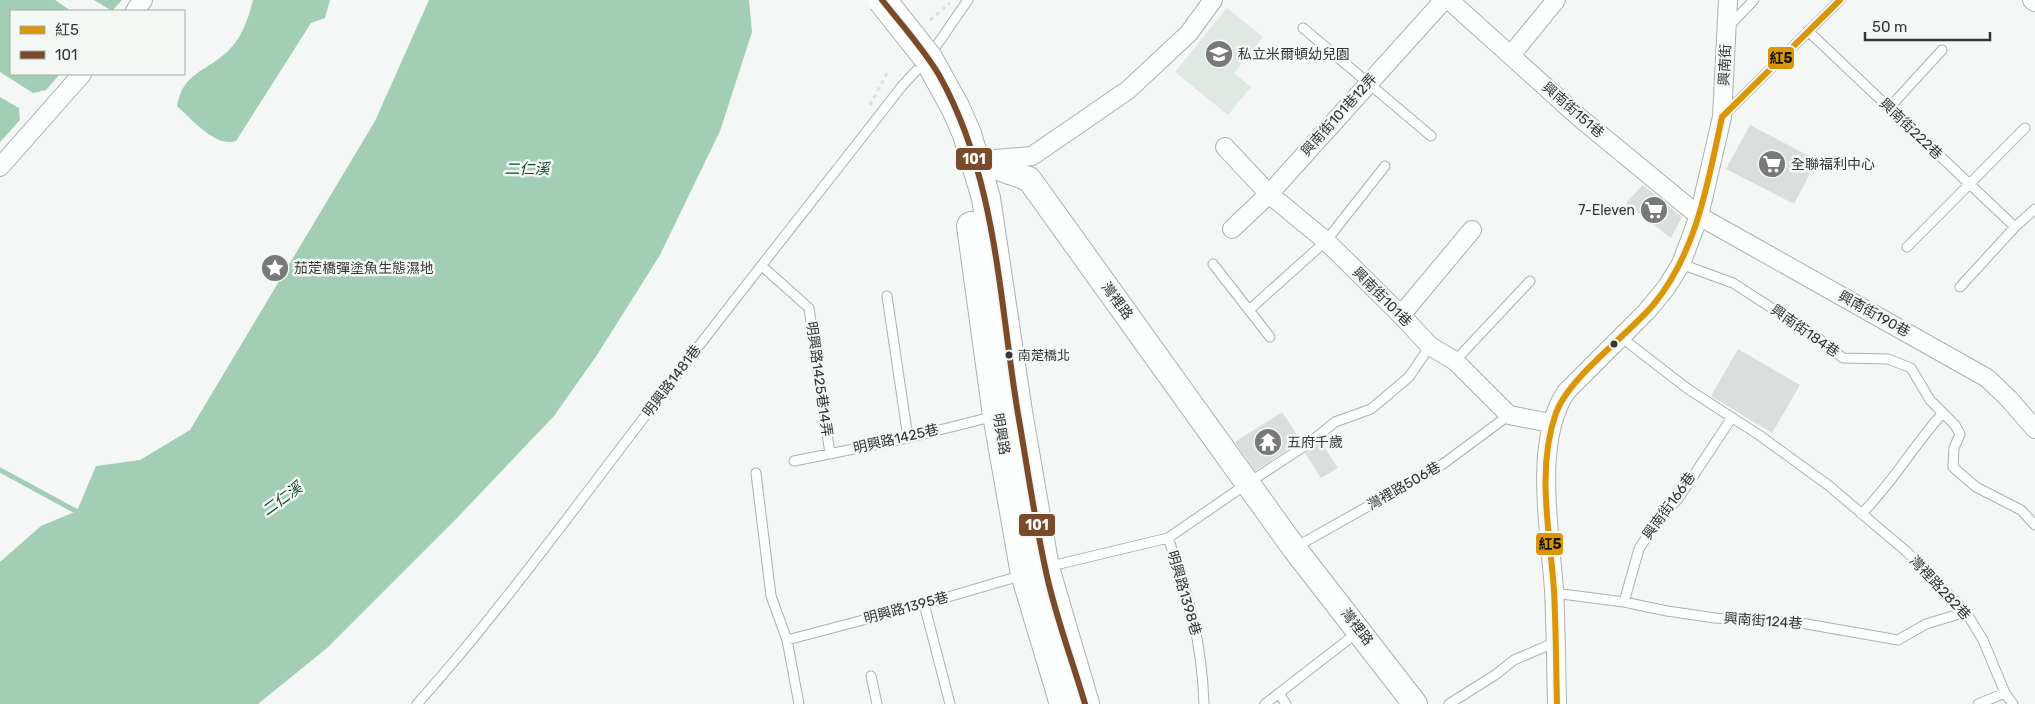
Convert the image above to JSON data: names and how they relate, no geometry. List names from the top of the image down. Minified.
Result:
{"streets":{"main road":["明興路"],"street":["興南街","興南街151巷","興南街101巷12弄","興南街101巷","灣裡路","興南街190巷"],"lane":["興南街222巷","興南街184巷","明興路1425巷14弄","明興路1481巷","明興路1425巷","灣裡路506巷","興南街166巷","灣裡路282巷","明興路1398巷","明興路1395巷","興南街124巷"]},"crossings":[["興南街","興南街151巷"],["興南街","興南街190巷"],["興南街","興南街184巷"],["興南街","興南街124巷"],["興南街151巷","興南街190巷"],["興南街101巷12弄","興南街101巷"],["興南街101巷","灣裡路506巷"],["灣裡路","明興路"],["灣裡路","灣裡路506巷"],["明興路1425巷14弄","明興路1481巷"],["明興路1425巷14弄","明興路1425巷"],["明興路1481巷","明興路"],["明興路","明興路1425巷"],["明興路","明興路1398巷"],["明興路","明興路1395巷"],["興南街166巷","興南街124巷"],["灣裡路282巷","興南街124巷"],["明興路1398巷","明興路1395巷"]],"water":["二仁溪"],"places":{"school or university":["私立米爾頓幼兒園"],"supermarket":["全聯福利中心","7-Eleven"],"place":["茄萣橋彈塗魚生態濕地"],"other":["南萣橋北"],"temple":["五府千歲"]},"lines":["transit line 紅5","transit line 101"],"legend":["紅5","101"],"scale_bar":"50 m"}
